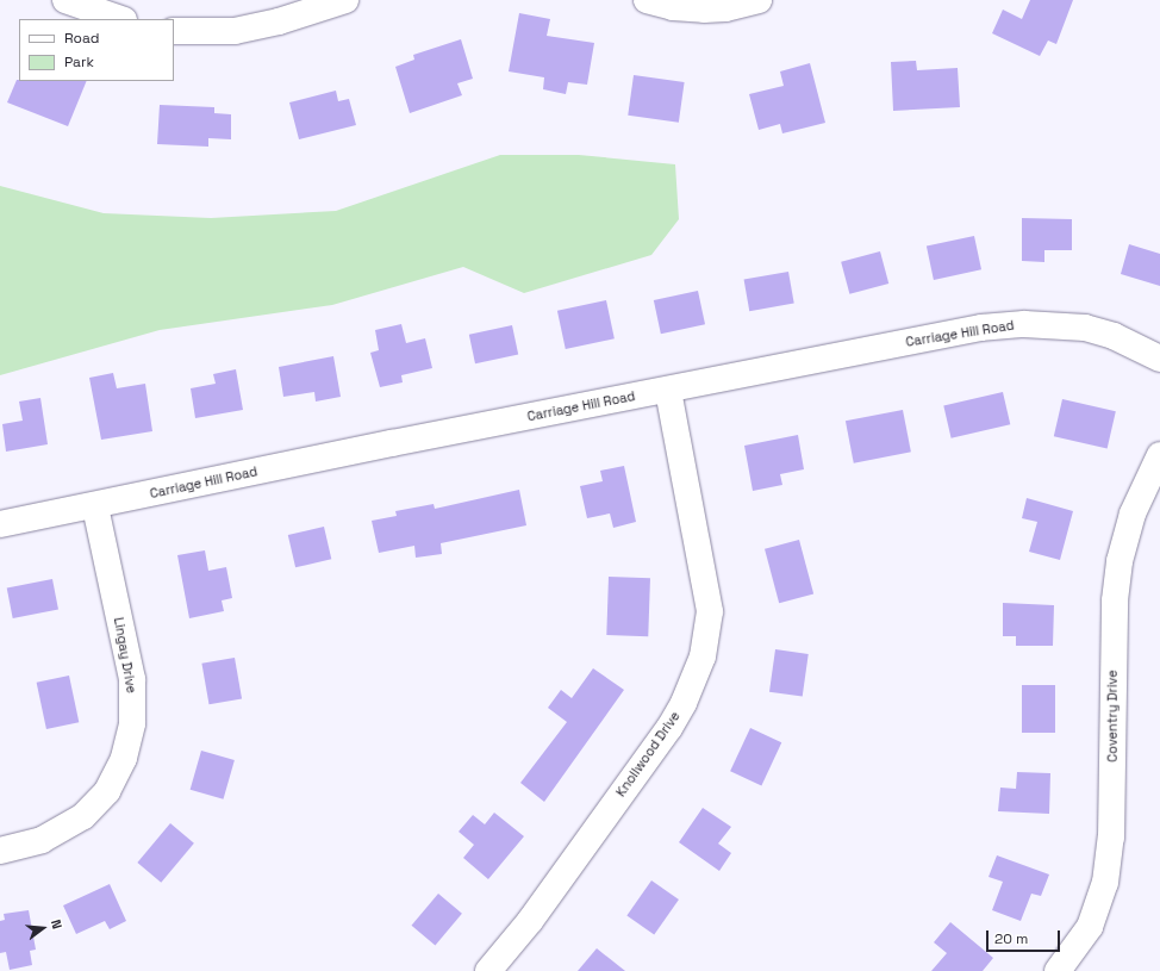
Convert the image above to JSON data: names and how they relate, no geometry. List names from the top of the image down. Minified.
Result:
{"streets":{"street":["Carriage Hill Road","Lingay Drive","Coventry Drive","Knollwood Drive"]},"crossings":[["Carriage Hill Road","Lingay Drive"],["Carriage Hill Road","Knollwood Drive"]],"legend":["Road","Park"],"scale_bar":"20 m","north":"right"}
